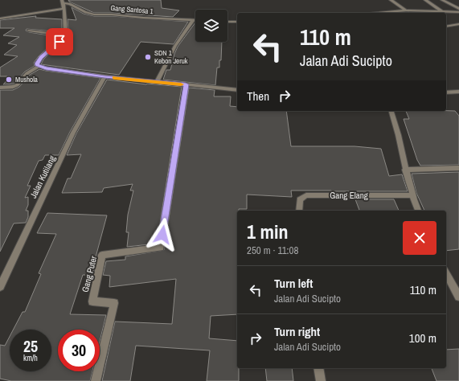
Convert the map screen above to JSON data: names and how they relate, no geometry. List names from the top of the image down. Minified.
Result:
{"streets":{"street":["Gang Santosa 1","Jalan Kutilang","Gang Elang","Gang Puter"]},"places":["SDN 1 Kebon Jeruk","Mushola"],"page":{"turn":["110 m","Jalan Adi Sucipto"],"then":"Then","heading":["1 min","250 m · 11:08"],"list":[{"name":"Turn left","note":"Jalan Adi Sucipto","value":"110 m"},{"name":"Turn right","note":"Jalan Adi Sucipto","value":"100 m"}],"speed":"25 km/h","limit":"30"}}
